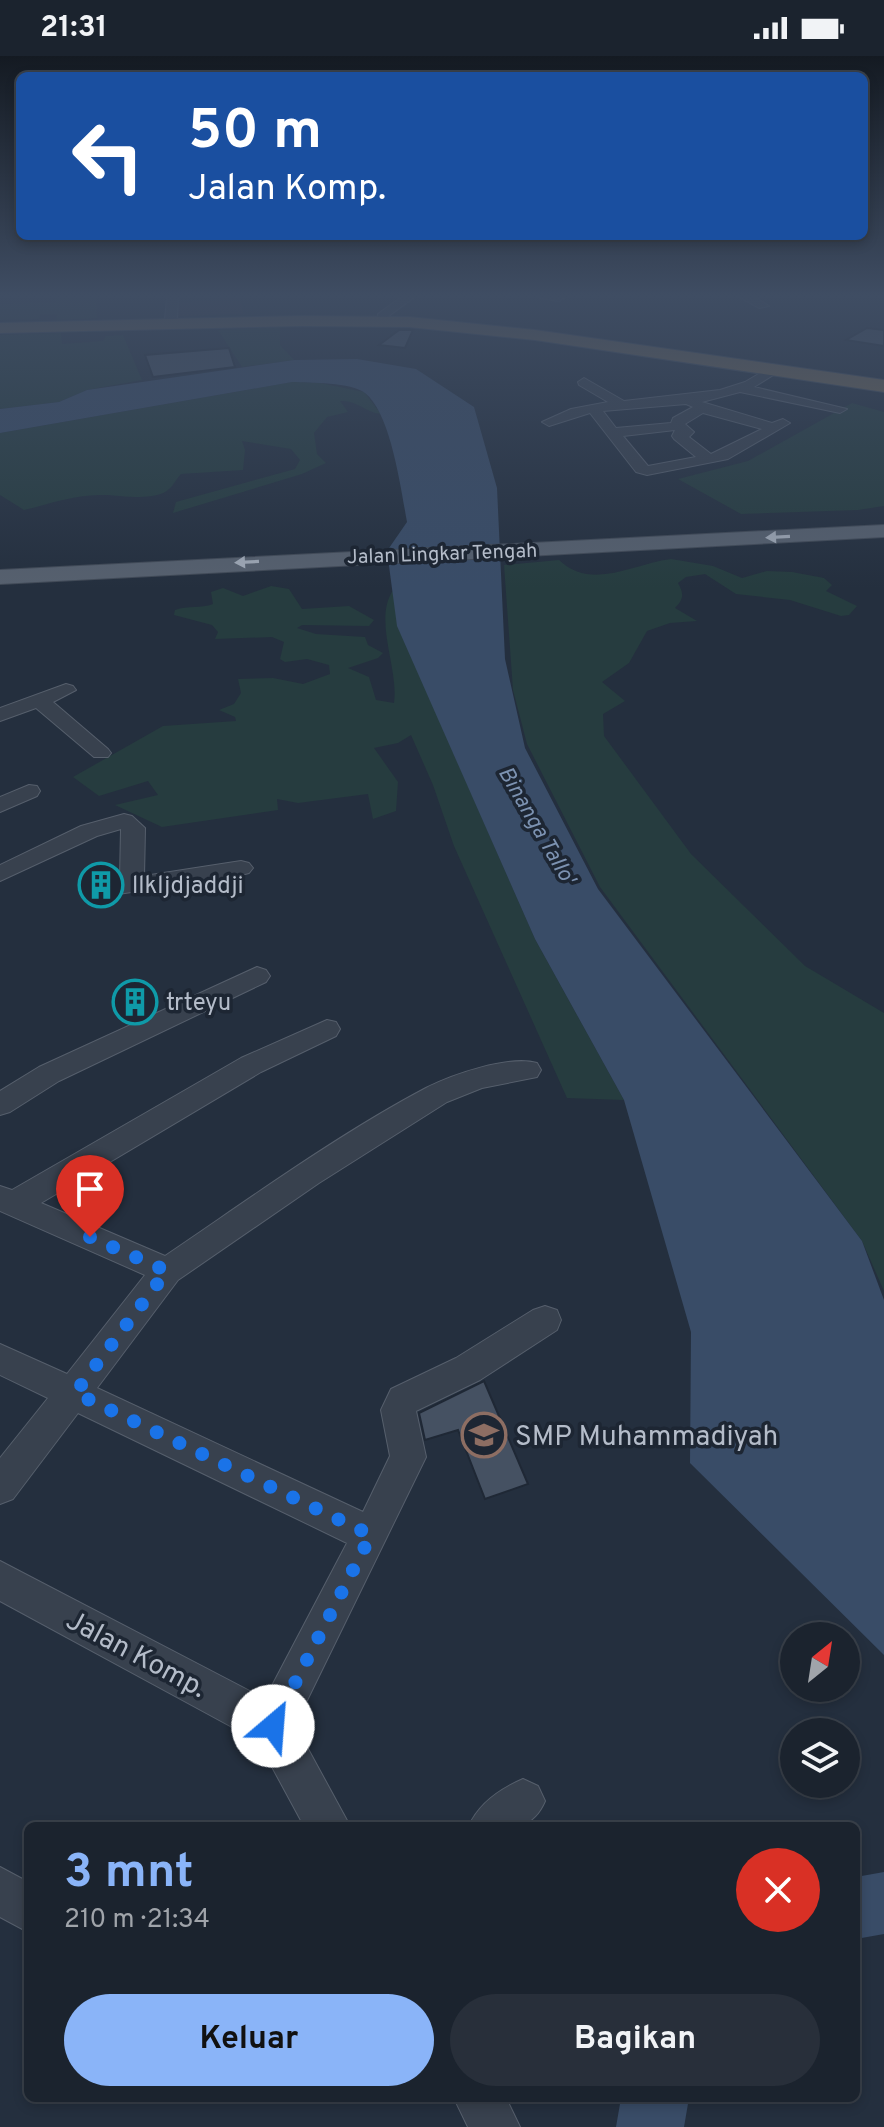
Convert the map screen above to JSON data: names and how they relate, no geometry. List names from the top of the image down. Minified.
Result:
{"streets":{"main road":["Jalan Lingkar Tengah"],"street":["Jalan Komp."]},"water":["Binanga Tallo'"],"places":{"building":["llkljdjaddji","trteyu"],"school or university":["SMP Muhammadiyah"]},"north":"top right","page":{"status":"21:31","turn":["50 m","Jalan Komp."],"heading":["3 mnt","210 m · 21:34"],"buttons":["Keluar","Bagikan"]}}
